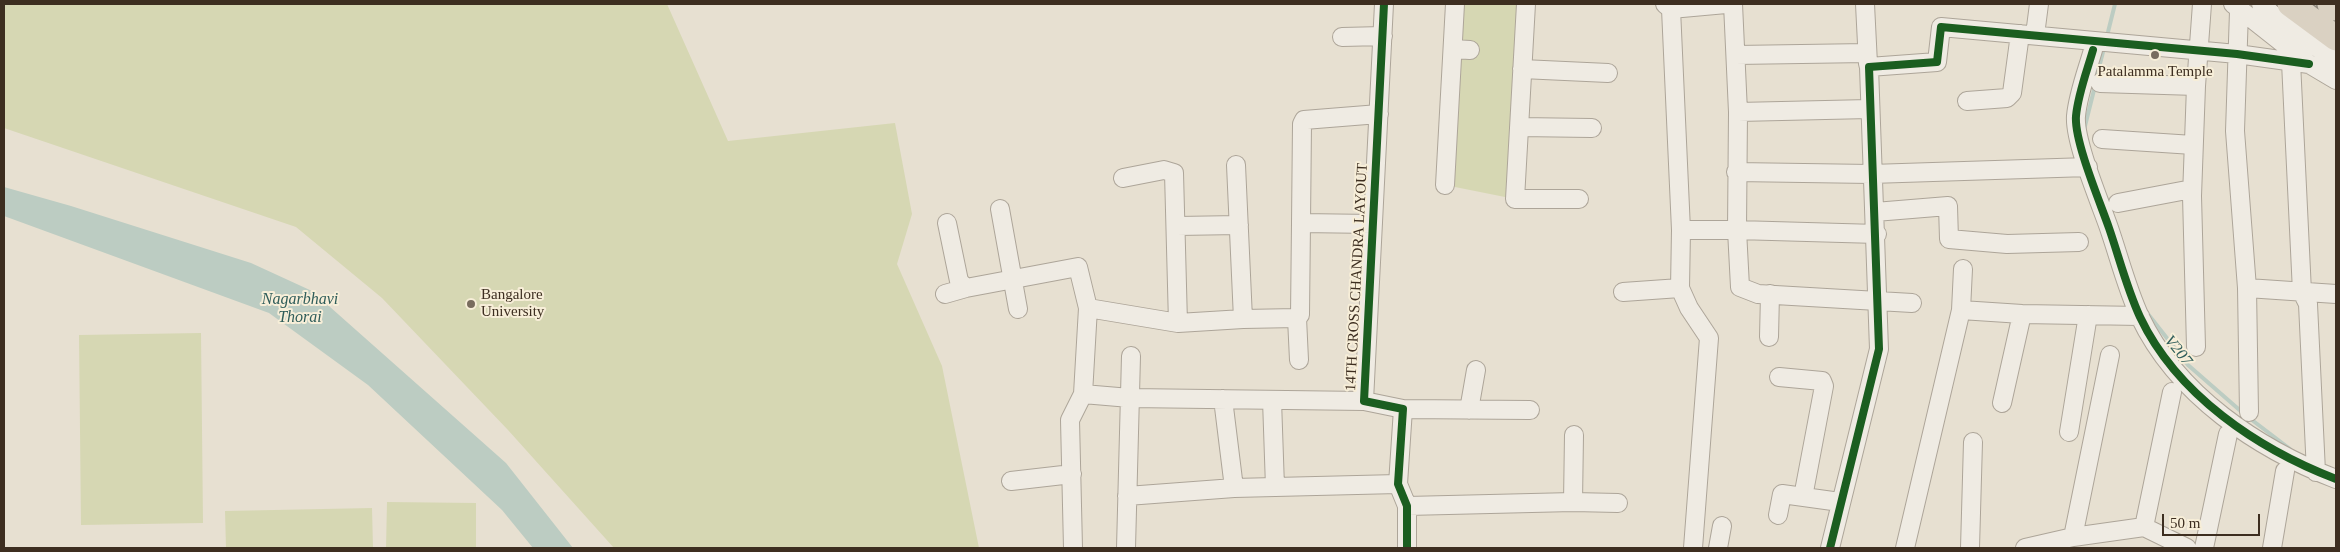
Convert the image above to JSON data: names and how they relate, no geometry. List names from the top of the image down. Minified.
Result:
{"streets":{"street":["14TH CROSS CHANDRA LAYOUT"]},"water":["Nagarbhavi Thorai","V207"],"places":["Patalamma Temple","Bangalore University"],"scale_bar":"50 m"}
